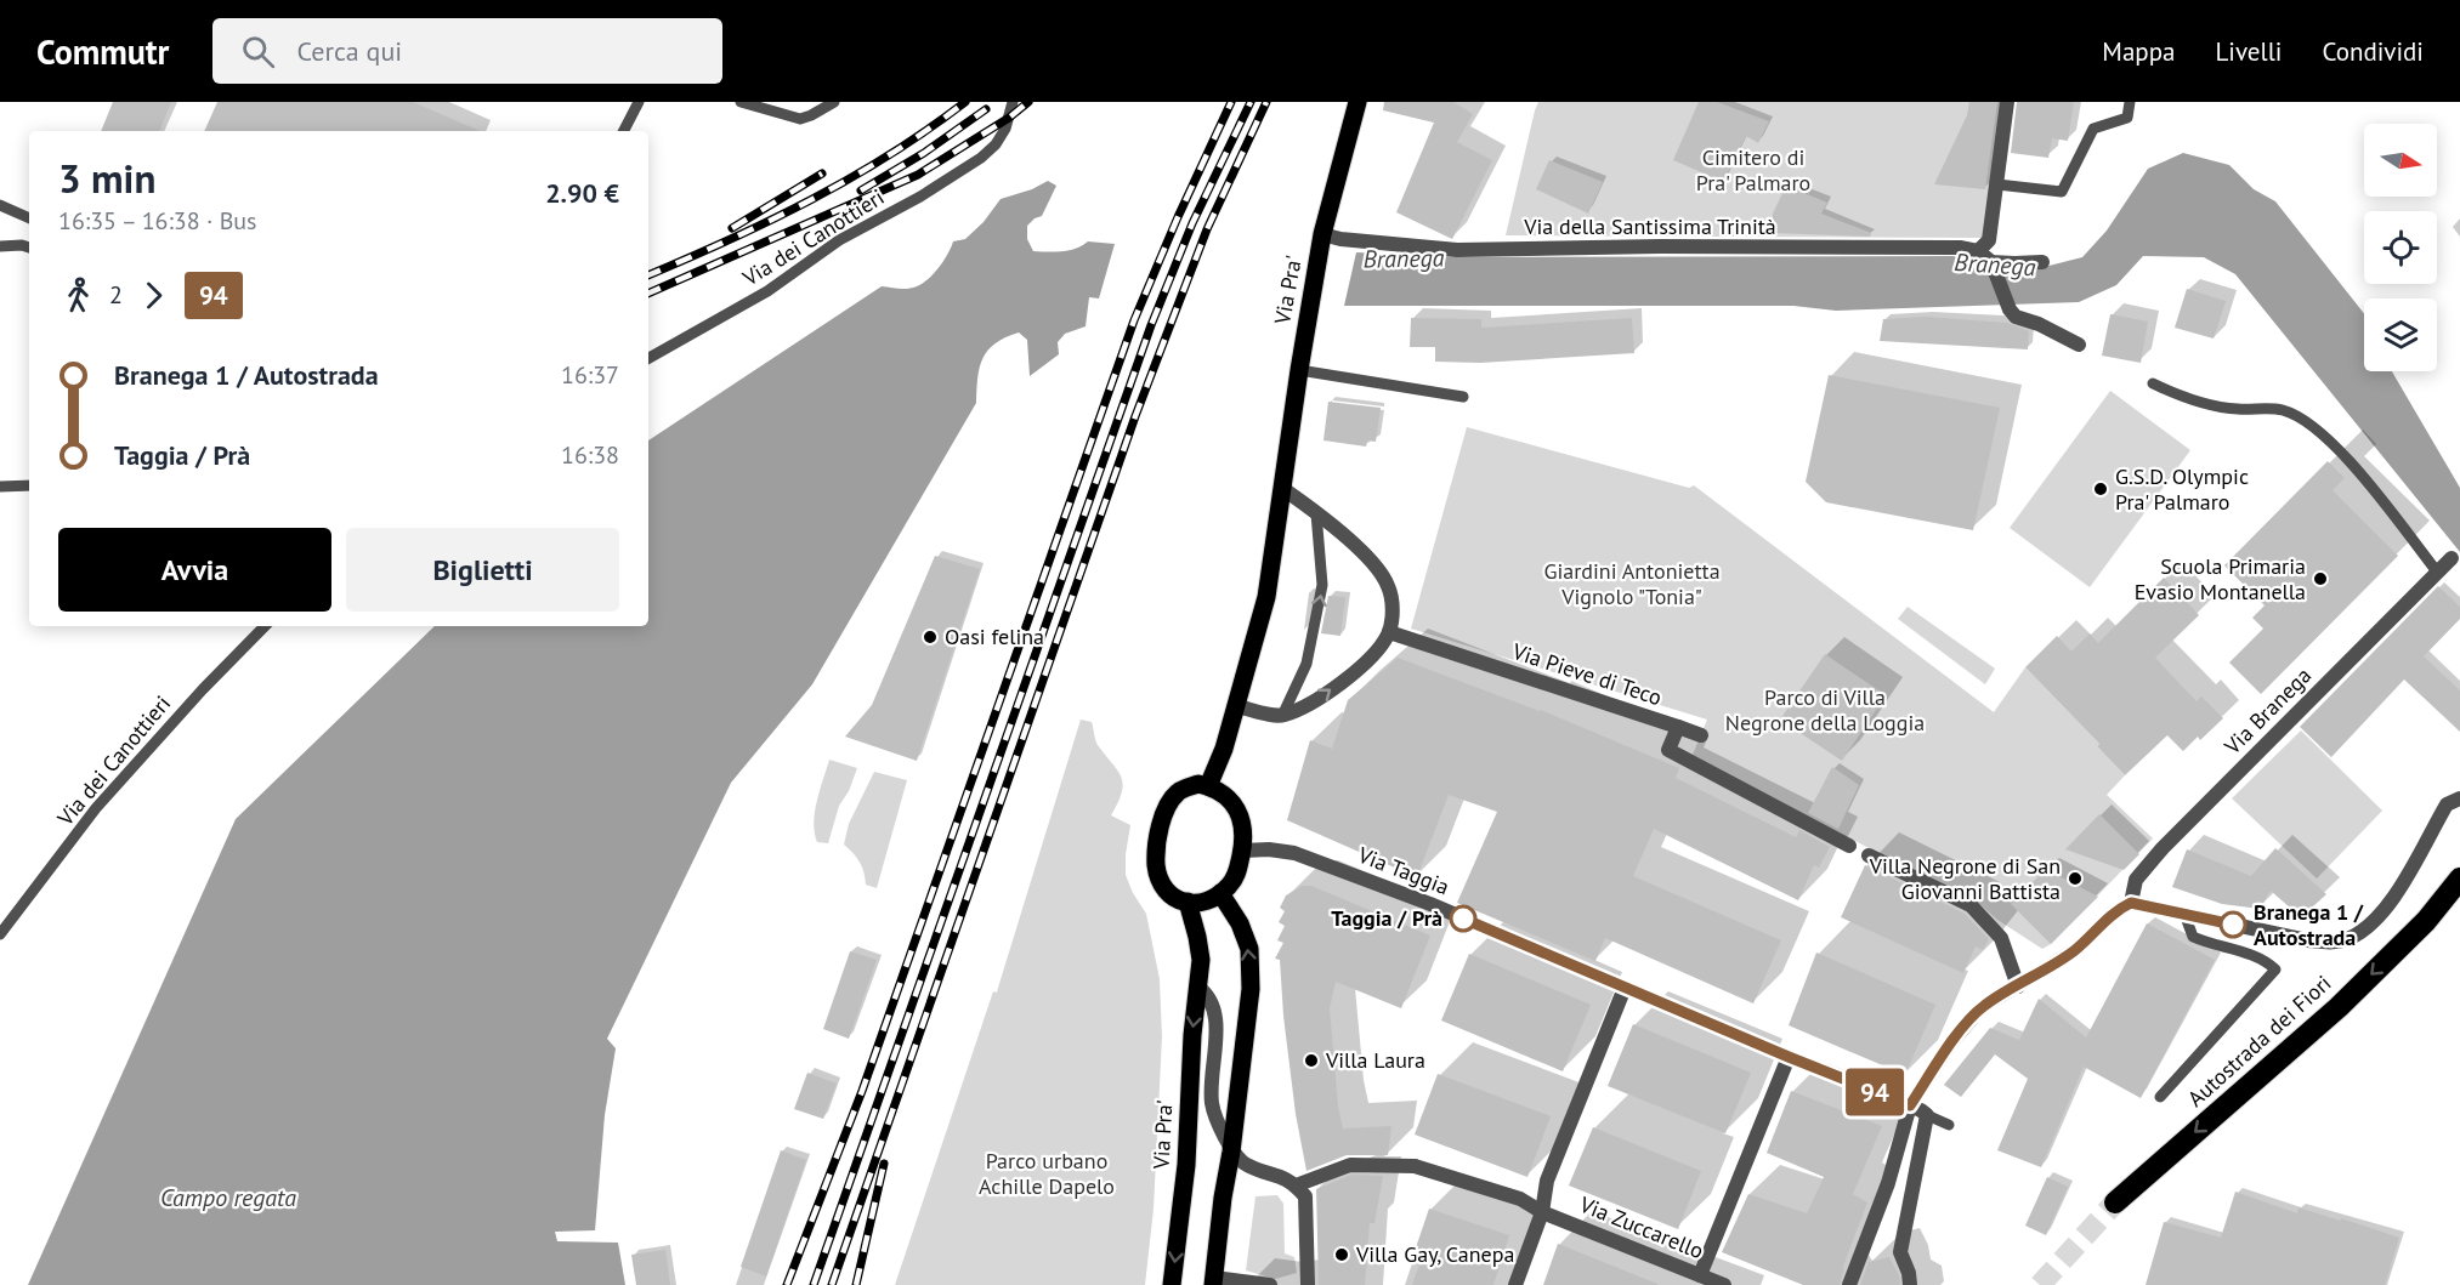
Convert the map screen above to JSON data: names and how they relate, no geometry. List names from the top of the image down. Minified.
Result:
{"streets":{"highway":["Autostrada dei Fiori"],"main road":["Via Pra'"],"street":["Via della Santissima Trinità","Via Pieve di Teco","Via Branega","Via Taggia","Via Zuccarello"],"lane":["Via dei Canottieri"]},"crossings":[["Via della Santissima Trinità","Via Pra'"],["Via Pra'","Via Taggia"]],"one_way":["Autostrada dei Fiori"],"water":["Branega","Campo regata"],"parks":["Cimitero di Pra' Palmaro","Giardini Antonietta Vignolo \"Tonia\"","Parco di Villa Negrone della Loggia","Parco urbano Achille Dapelo"],"places":["G.S.D. Olympic Pra' Palmaro","Scuola Primaria Evasio Montanella","Oasi felina","Villa Negrone di San Giovanni Battista","Taggia / Prà","Branega 1 / Autostrada","Villa Laura","Villa Gay, Canepa"],"lines":["bus line 94"],"north":"right","page":{"header":"Commutr","search":"Cerca qui","nav":["Mappa","Livelli","Condividi"],"on_map":"94","heading":["3 min","16:35 – 16:38 · Bus","2.90 €"],"legs":["2","94"],"list":[{"name":"Branega 1 / Autostrada","value":"16:37"},{"name":"Taggia / Prà","value":"16:38"}],"buttons":["Avvia","Biglietti"]}}
